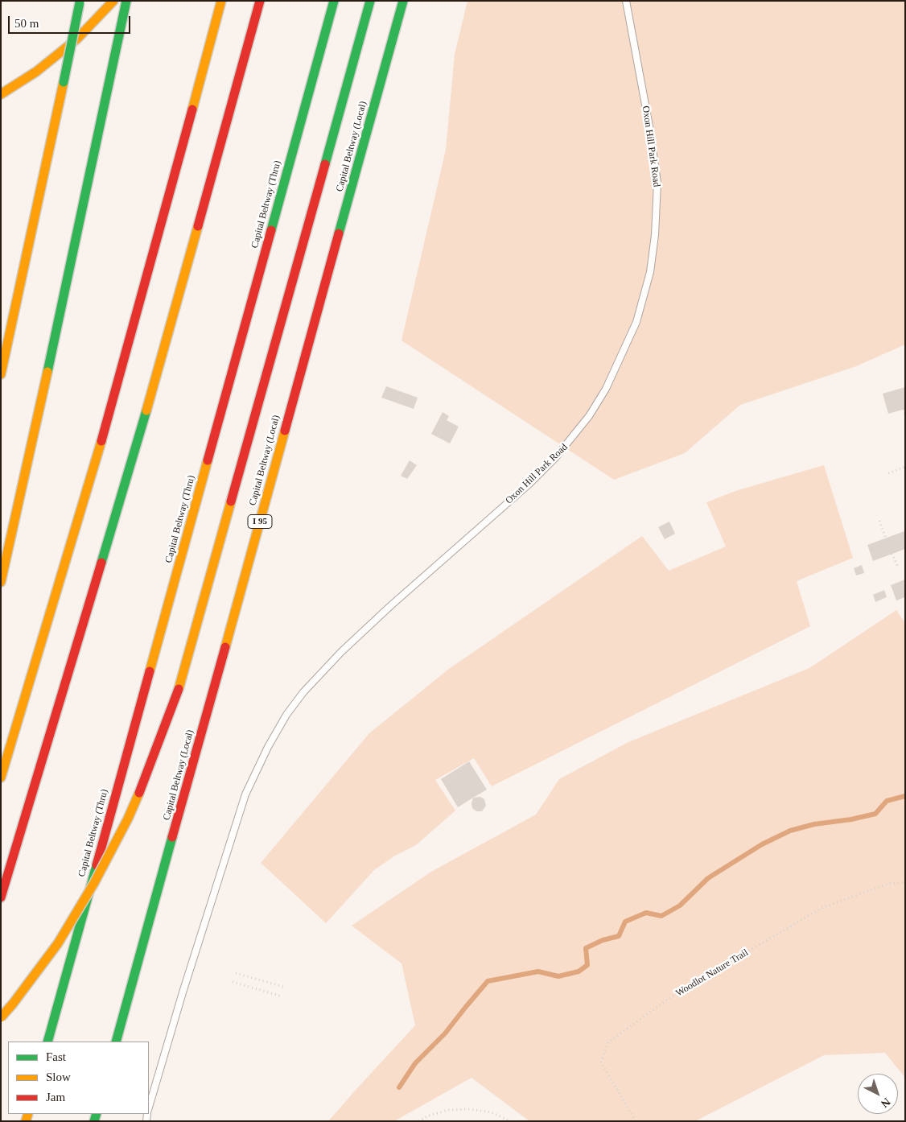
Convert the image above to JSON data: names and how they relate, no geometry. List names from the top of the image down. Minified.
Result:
{"streets":{"highway":["Capital Beltway (Local)","Capital Beltway (Thru)","I 95"],"lane":["Oxon Hill Park Road"],"path":["Woodlot Nature Trail"]},"legend":["Fast","Slow","Jam"],"scale_bar":"50 m","north":"bottom right"}
